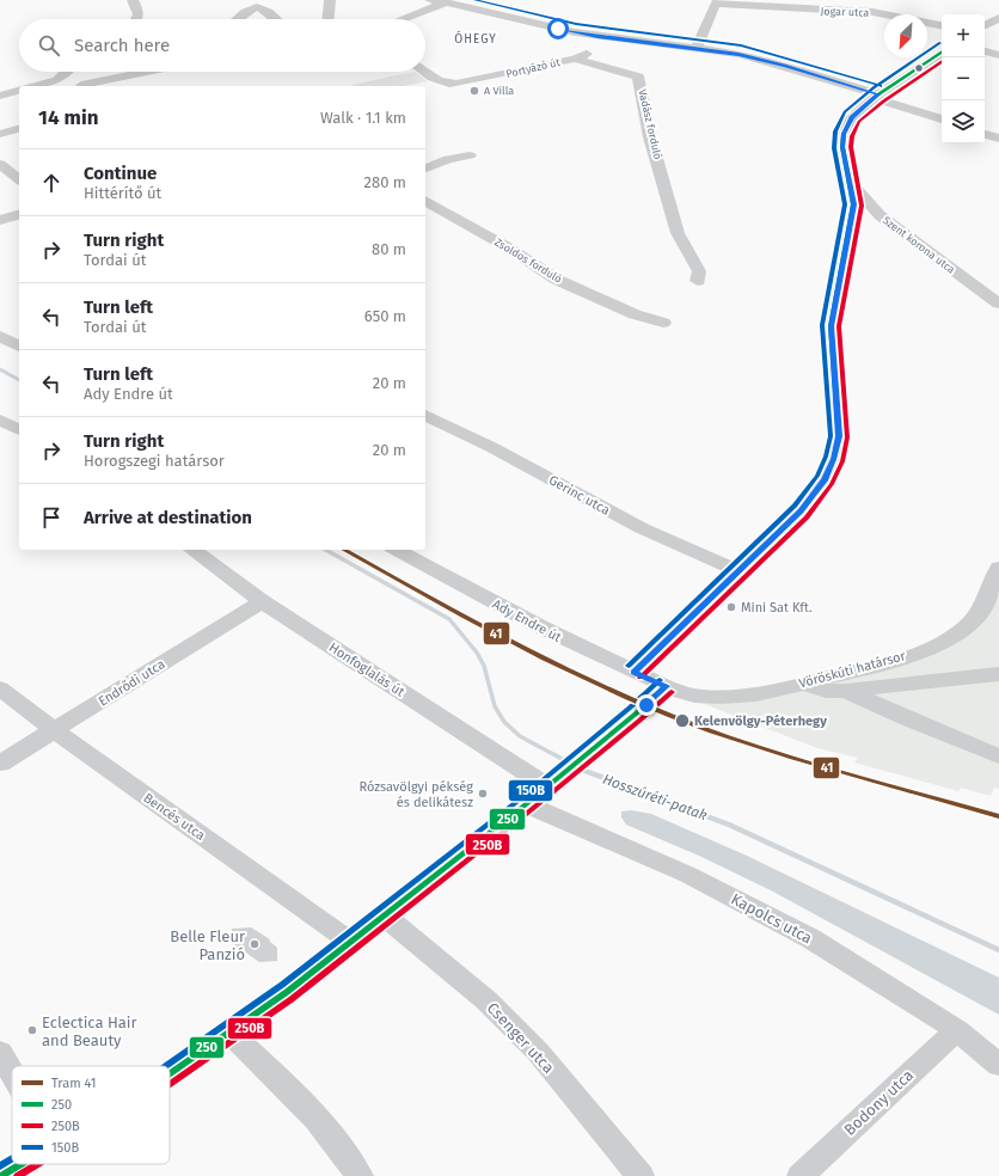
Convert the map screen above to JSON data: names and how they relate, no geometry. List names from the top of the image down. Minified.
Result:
{"streets":{"street":["Jogar utca","Portyázó út","Vadász forduló","Szent korona utca","Zsoldos forduló","Gerinc utca","Ady Endre út","Honfoglalás út","Vöröskúti határsor","Endrődi utca","Bencés utca","Kapolcs utca","Csenger utca","Bodony utca"]},"crossings":[["Portyázó út","Vadász forduló"],["Ady Endre út","Vöröskúti határsor"],["Honfoglalás út","Endrődi utca"],["Endrődi utca","Bencés utca"],["Kapolcs utca","Bodony utca"]],"districts":["ÓHEGY"],"water":["Hosszúréti-patak"],"places":["A Villa","Mini Sat Kft.","Kelenvölgy-Péterhegy","Rózsavölgyi pékség és delikátesz","Belle Fleur Panzió","Eclectica Hair and Beauty"],"lines":["transit line 150B","transit line 250","transit line 250B","tram line 41"],"legend":["Tram 41","250","250B","150B"],"north":"bottom left","page":{"map_buttons":["+","−"],"search":"Search here","heading":["14 min","Walk · 1.1 km"],"list":[["Continue","Hittérítő út","280 m"],["Turn right","Tordai út","80 m"],["Turn left","Tordai út","650 m"],["Turn left","Ady Endre út","20 m"],["Turn right","Horogszegi határsor","20 m"],"Arrive at destination"]}}
